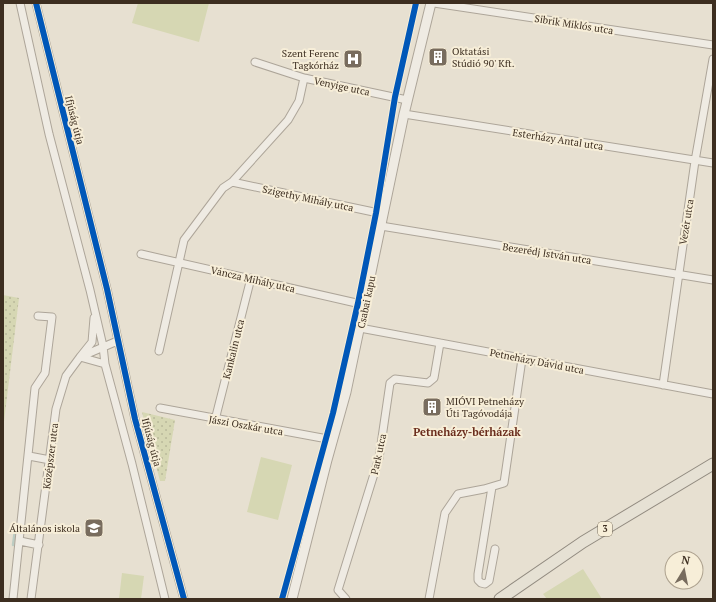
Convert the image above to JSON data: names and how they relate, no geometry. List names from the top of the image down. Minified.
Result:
{"streets":{"main road":["3"],"street":["Sibrik Miklós utca","Venyige utca","Ifjúság útja","Esterházy Antal utca","Szigethy Mihály utca","Vezér utca","Bezerédj István utca","Váncza Mihály utca","Csabai kapu","Kankalin utca","Petneházy Dávid utca","Jászi Oszkár utca","Park utca","Középszer utca"]},"crossings":[["Venyige utca","Csabai kapu"],["Ifjúság útja","Középszer utca"],["Esterházy Antal utca","Vezér utca"],["Esterházy Antal utca","Csabai kapu"],["Szigethy Mihály utca","Csabai kapu"],["Vezér utca","Bezerédj István utca"],["Vezér utca","Petneházy Dávid utca"],["Bezerédj István utca","Csabai kapu"],["Váncza Mihály utca","Csabai kapu"],["Váncza Mihály utca","Kankalin utca"],["Csabai kapu","Petneházy Dávid utca"],["Csabai kapu","Jászi Oszkár utca"],["Kankalin utca","Jászi Oszkár utca"],["Petneházy Dávid utca","Park utca"]],"districts":["Petneházy-bérházak"],"places":{"building":["Oktatási Stúdió 90' Kft.","MIÓVI Petneházy Úti Tagóvodája"],"hospital":["Szent Ferenc Tagkórház"],"school or university":["Általános iskola"]},"north":"top"}
